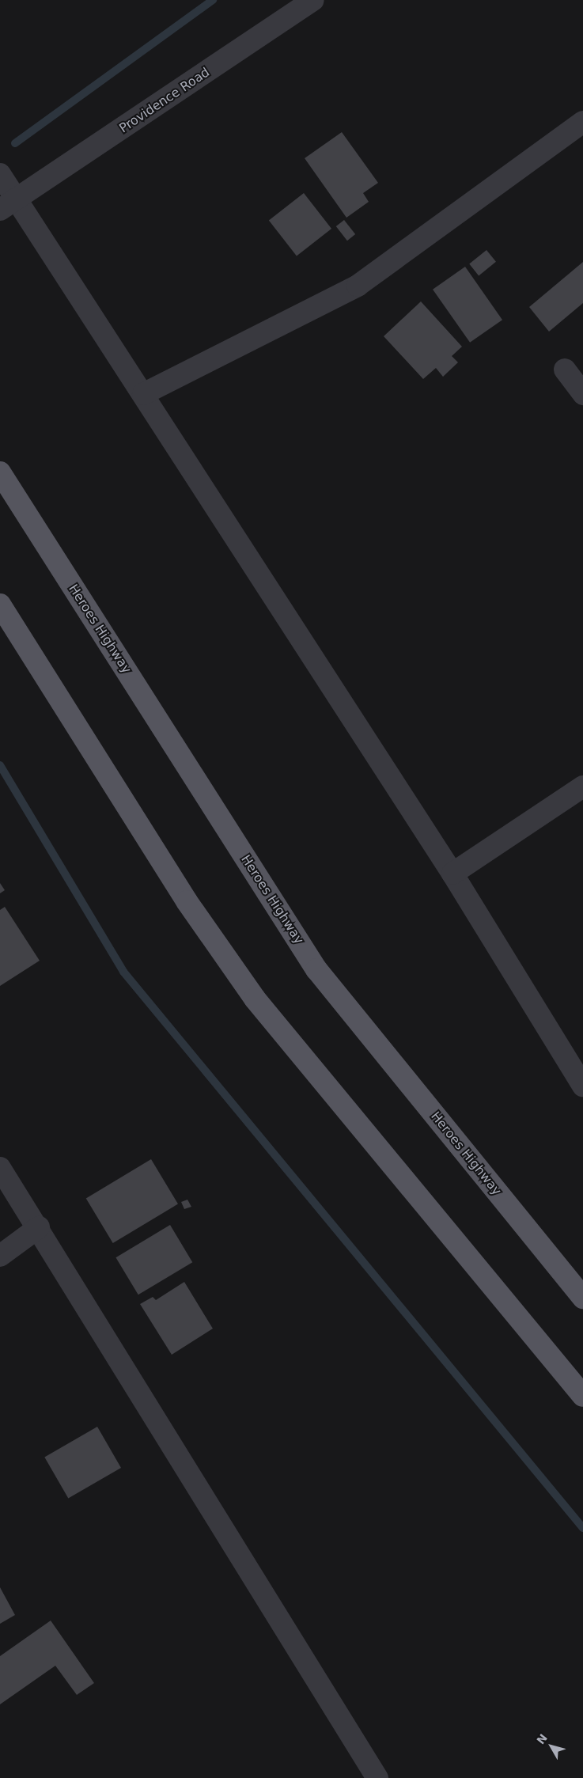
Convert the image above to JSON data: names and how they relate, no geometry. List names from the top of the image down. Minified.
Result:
{"streets":{"main road":["Heroes Highway"],"street":["Providence Road"]},"north":"top left"}
